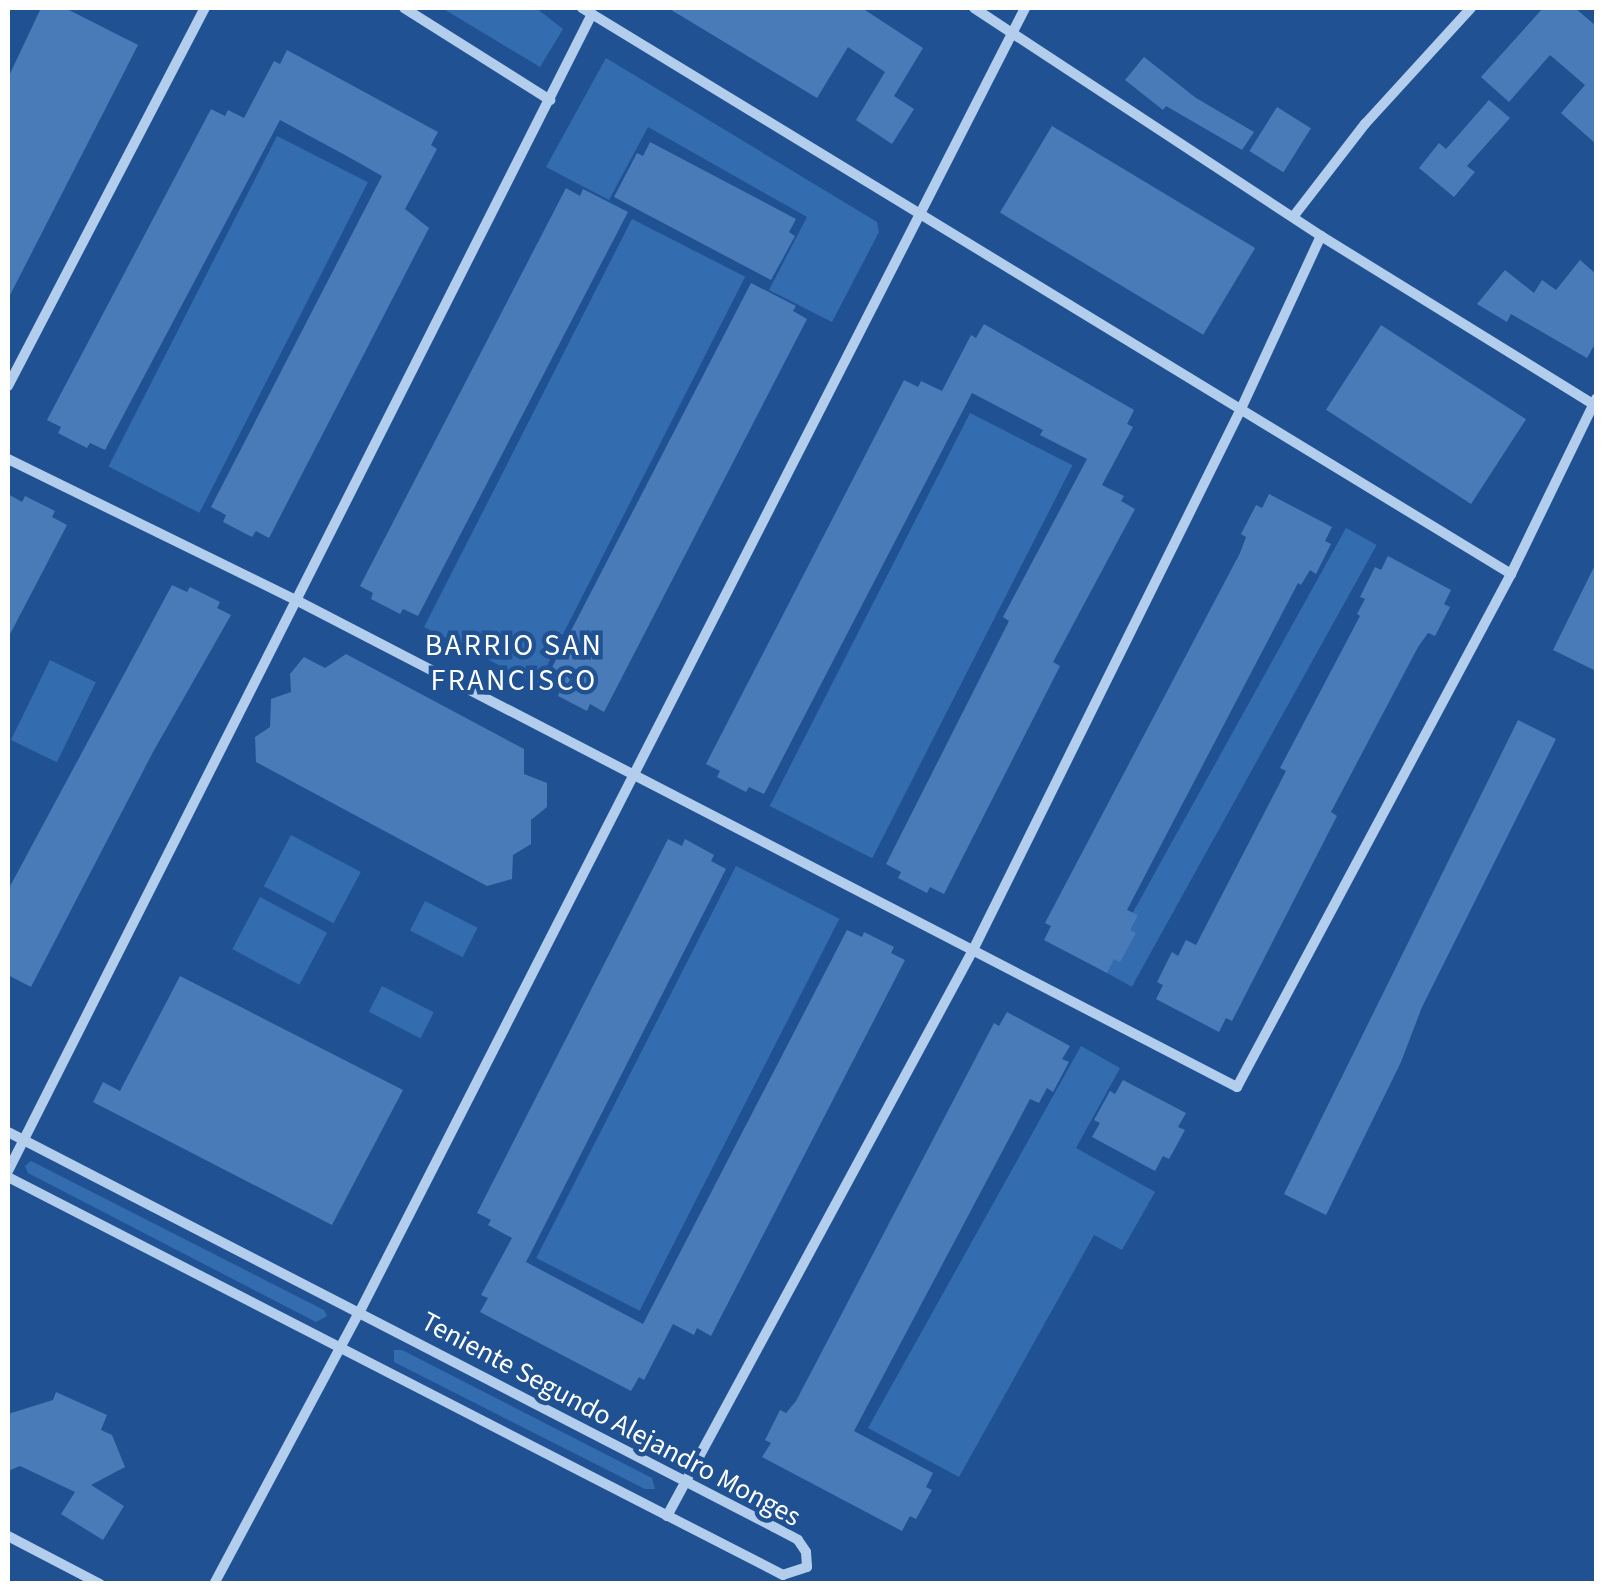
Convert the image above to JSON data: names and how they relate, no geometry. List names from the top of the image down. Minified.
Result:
{"streets":{"street":["Teniente Segundo Alejandro Monges"]},"districts":["BARRIO SAN FRANCISCO"]}
